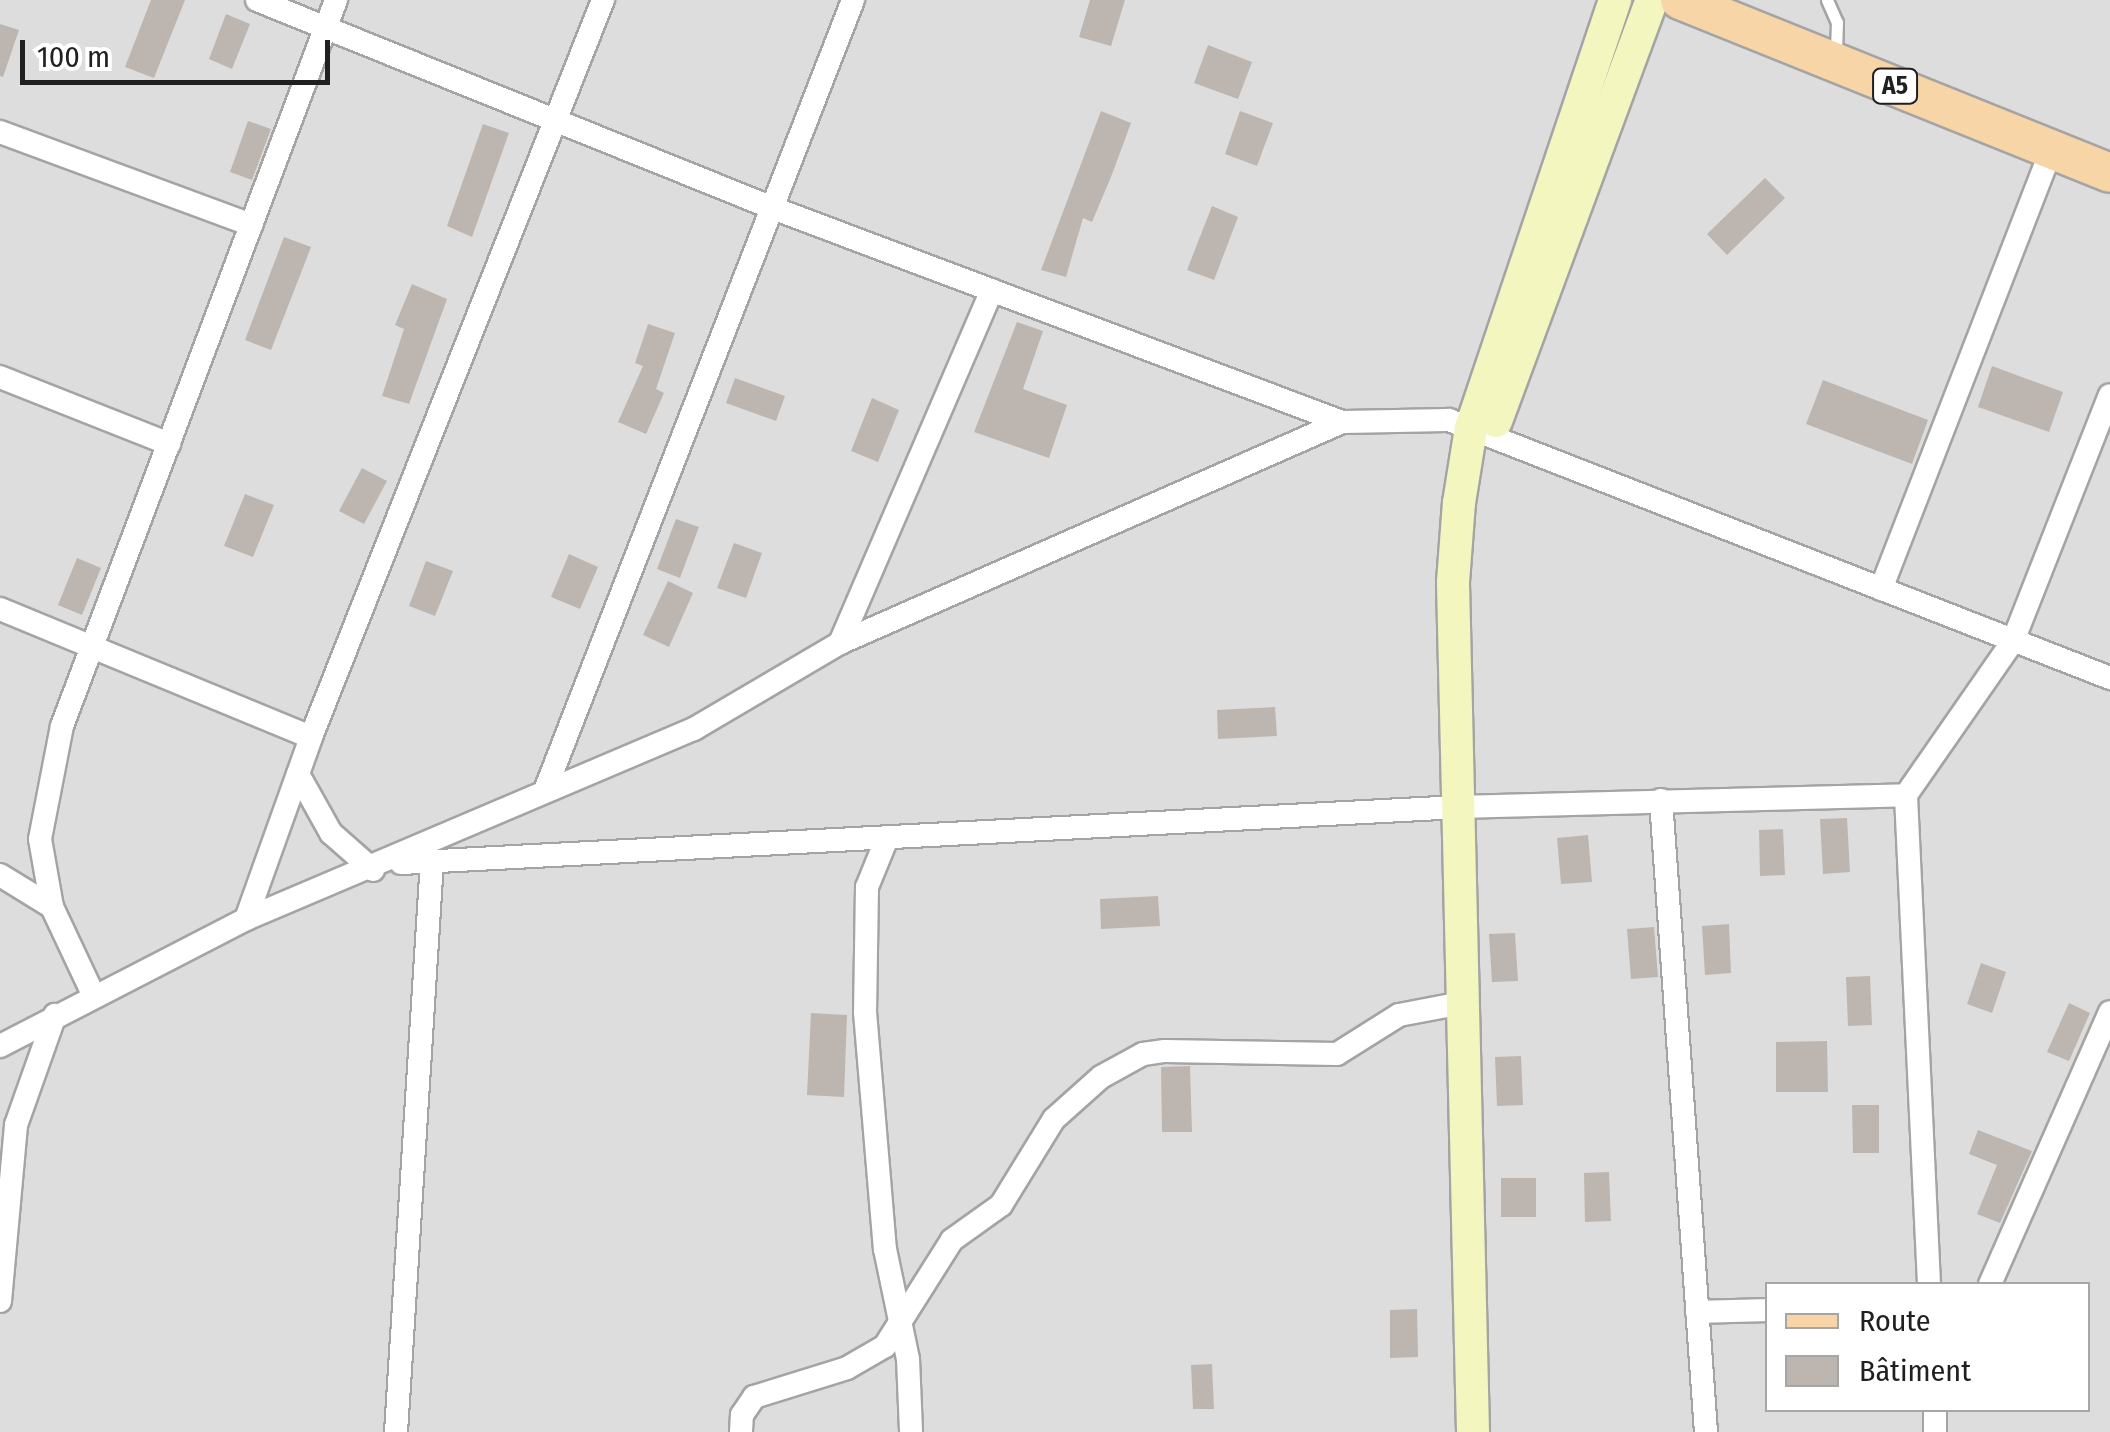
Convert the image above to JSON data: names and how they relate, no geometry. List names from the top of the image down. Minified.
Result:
{"streets":{"main road":["A5"]},"legend":["Route","Bâtiment"],"scale_bar":"100 m"}
